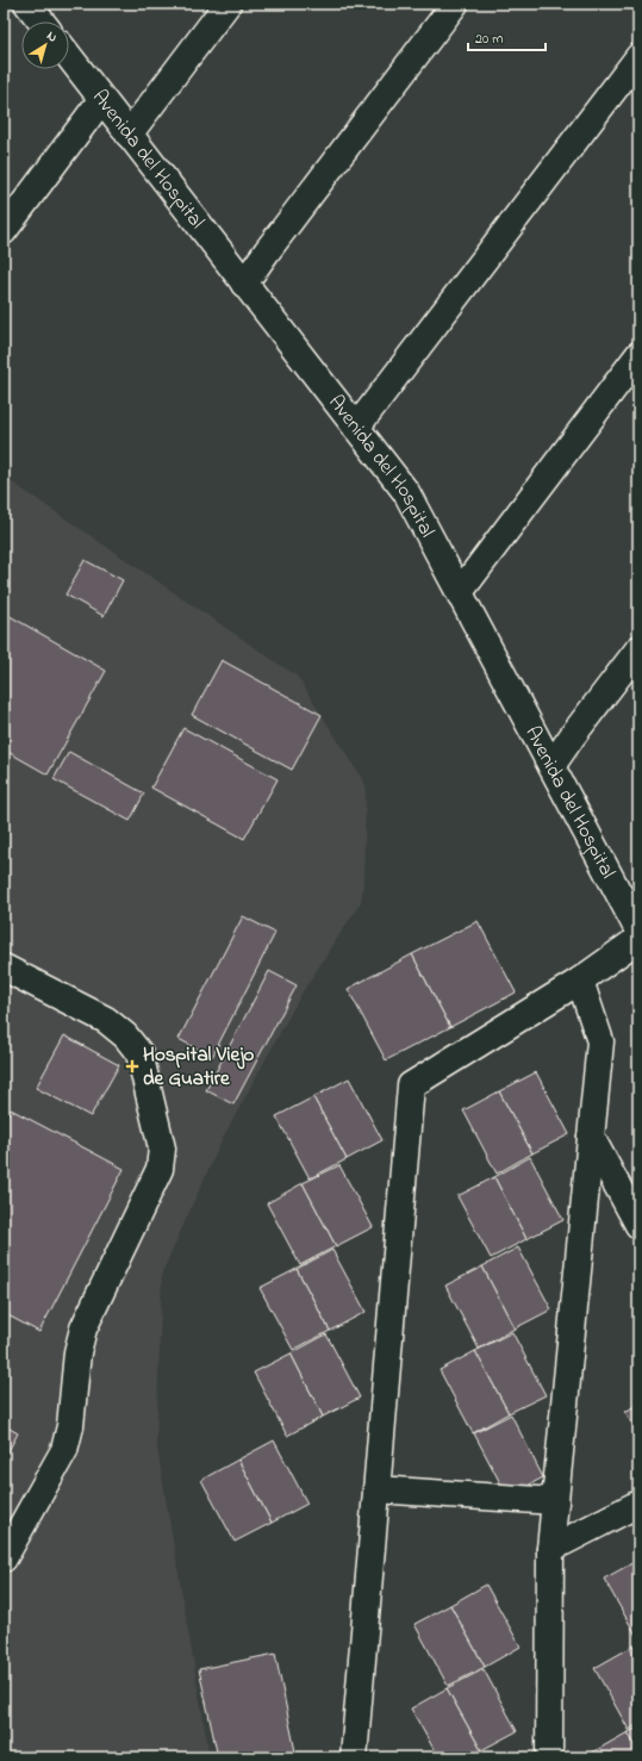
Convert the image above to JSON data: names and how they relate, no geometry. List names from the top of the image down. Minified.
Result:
{"streets":{"street":["Avenida del Hospital"]},"places":{"health":["Hospital Viejo de Guatire"]},"scale_bar":"20 m","north":"top right"}
